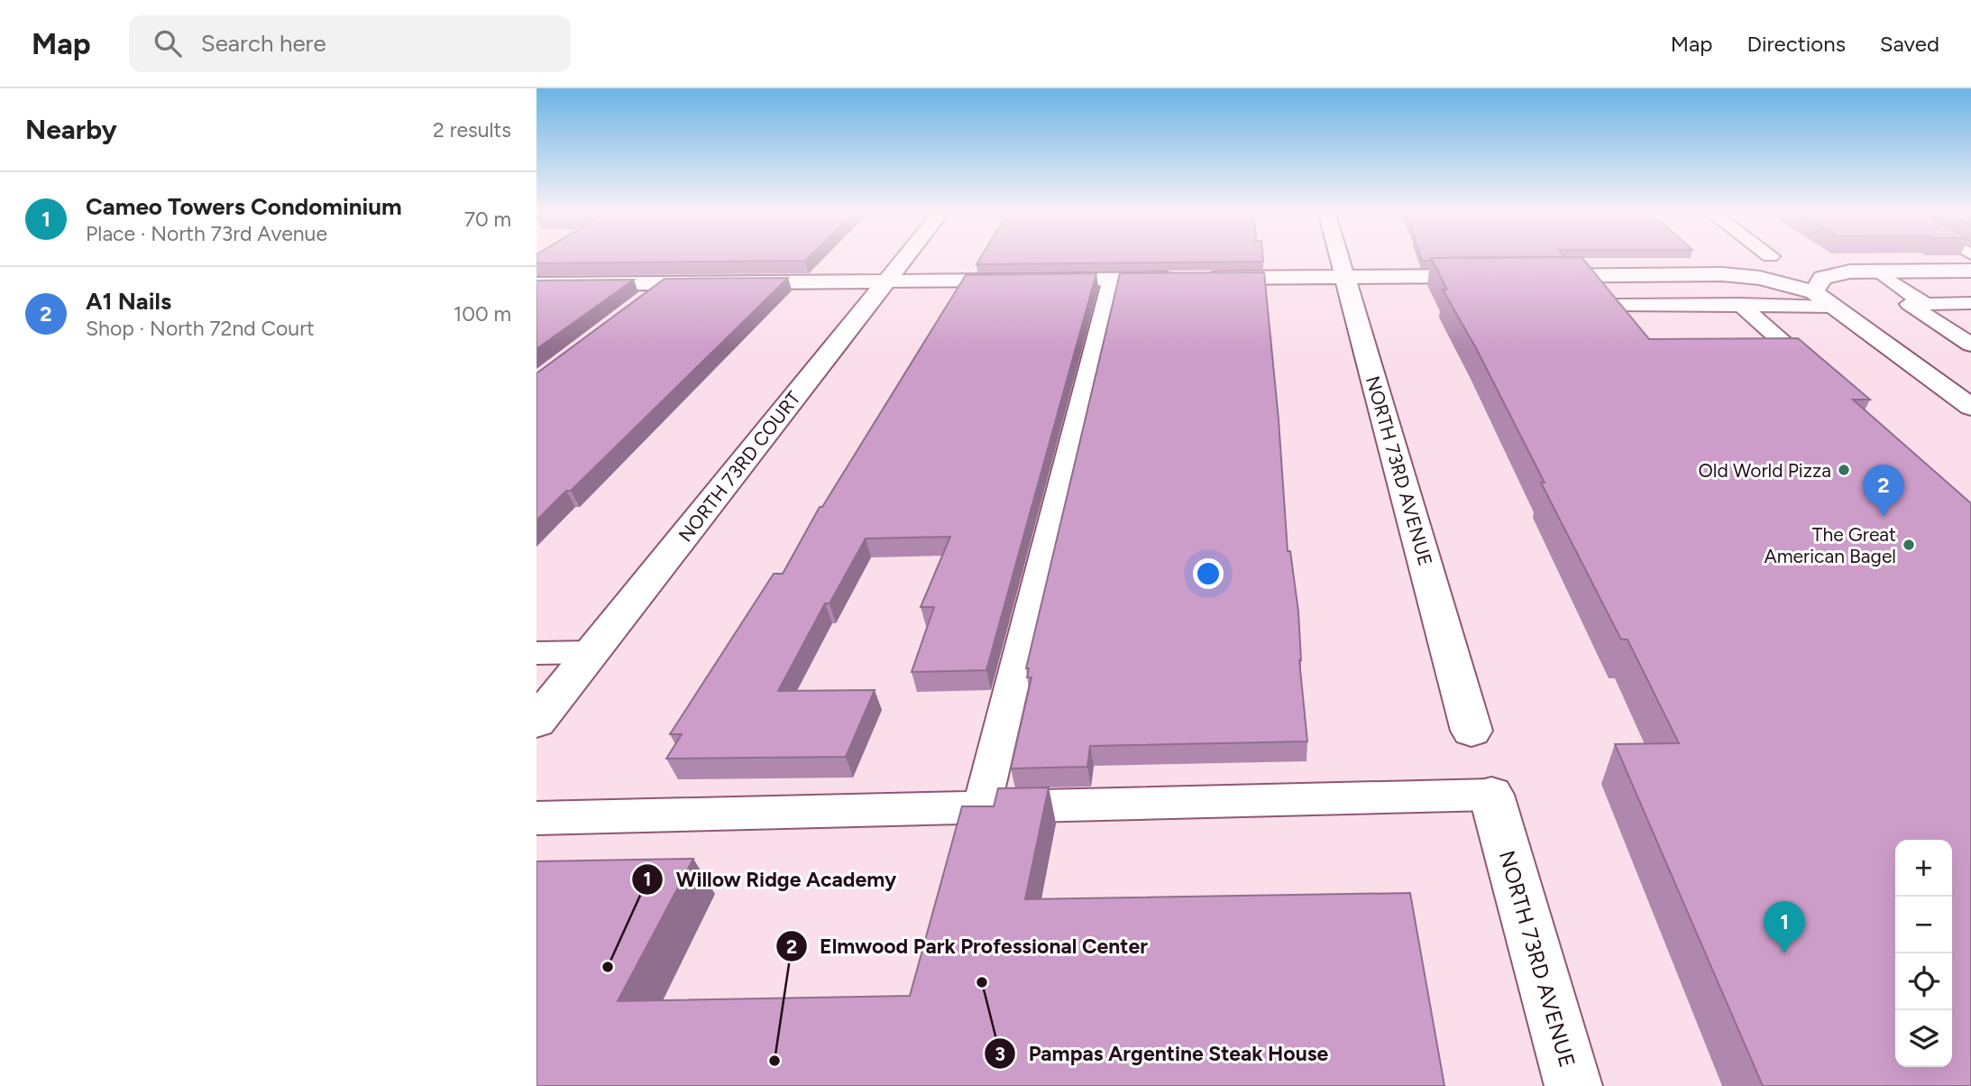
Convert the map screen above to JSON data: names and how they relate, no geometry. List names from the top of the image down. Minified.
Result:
{"streets":{"street":["NORTH 73RD COURT","NORTH 73RD AVENUE"]},"places":["Old World Pizza","The Great American Bagel","Willow Ridge Academy","Pampas Argentine Steak House","Elmwood Park Professional Center"],"page":{"header":"Map","search":"Search here","nav":["Map","Directions","Saved"],"heading":["Nearby","2 results"],"list":[{"mark":"1","name":"Cameo Towers Condominium","note":"Place · North 73rd Avenue","value":"70 m"},{"mark":"2","name":"A1 Nails","note":"Shop · North 72nd Court","value":"100 m"}],"pins":["2","1"],"map_buttons":["+","−"]}}
